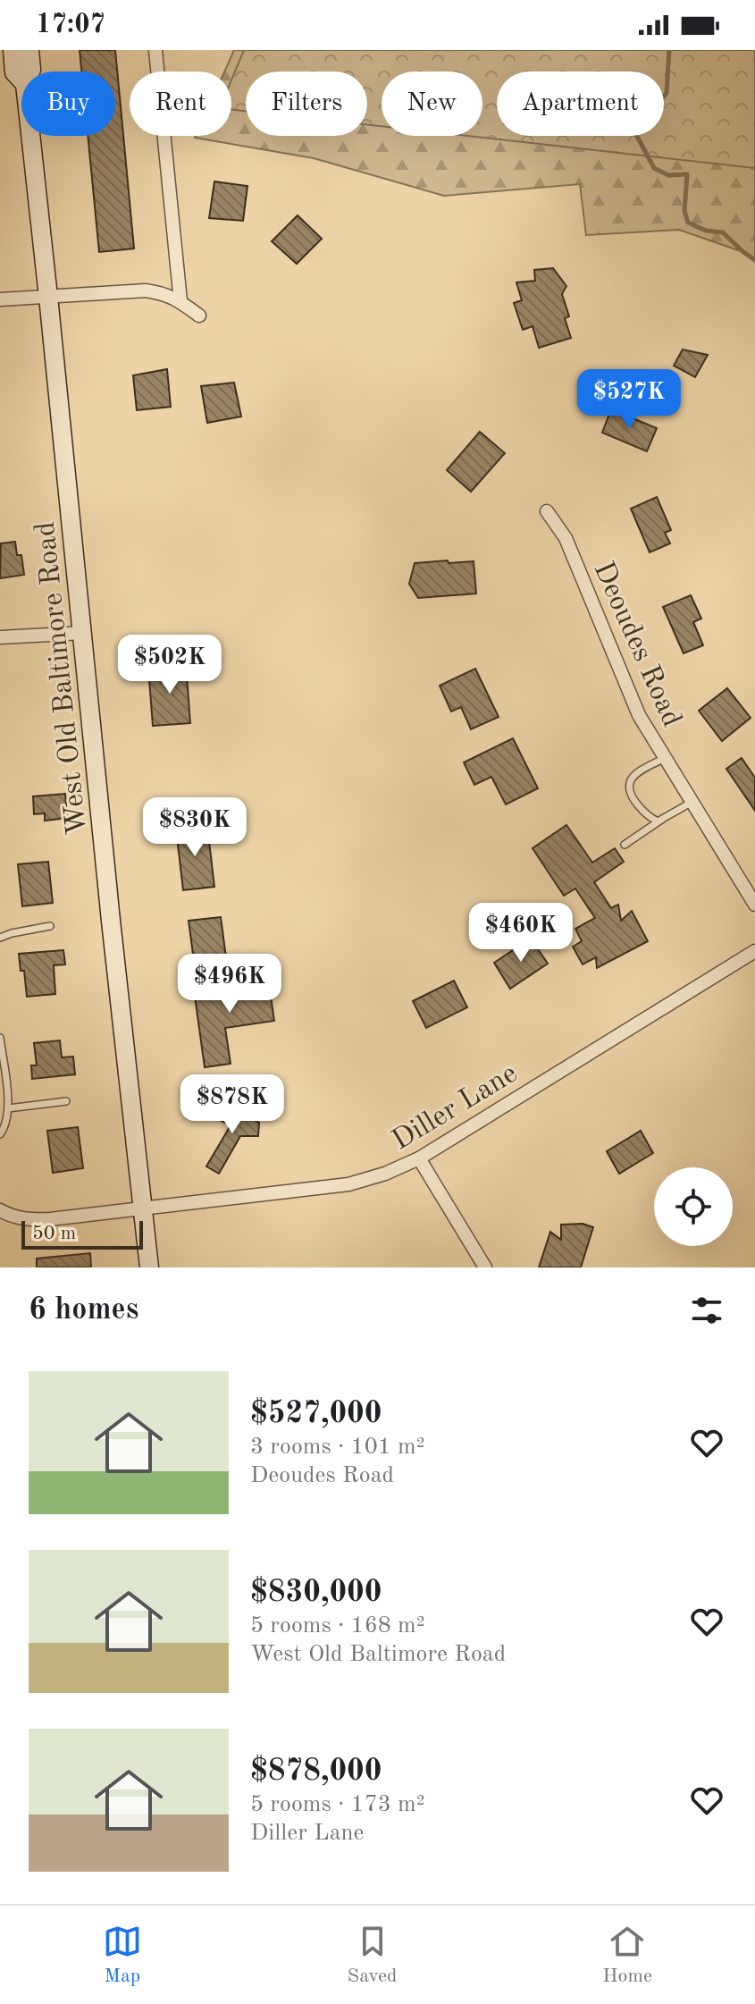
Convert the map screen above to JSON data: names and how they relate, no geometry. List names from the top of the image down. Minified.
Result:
{"streets":{"street":["Deoudes Road","West Old Baltimore Road","Diller Lane"]},"crossings":[["West Old Baltimore Road","Diller Lane"]],"scale_bar":"50 m","page":{"status":"17:07","chip":["Buy","Rent","Filters","New","Apartment"],"price":["$527K","$502K","$830K","$460K","$496K","$878K"],"scale":"50 m","heading":"6 homes","list":[{"name":"$527,000","note":"3 rooms · 101 m² · Deoudes Road"},{"name":"$830,000","note":"5 rooms · 168 m² · West Old Baltimore Road"},{"name":"$878,000","note":"5 rooms · 173 m² · Diller Lane"}],"tabs":["Map","Saved","Home"]}}
